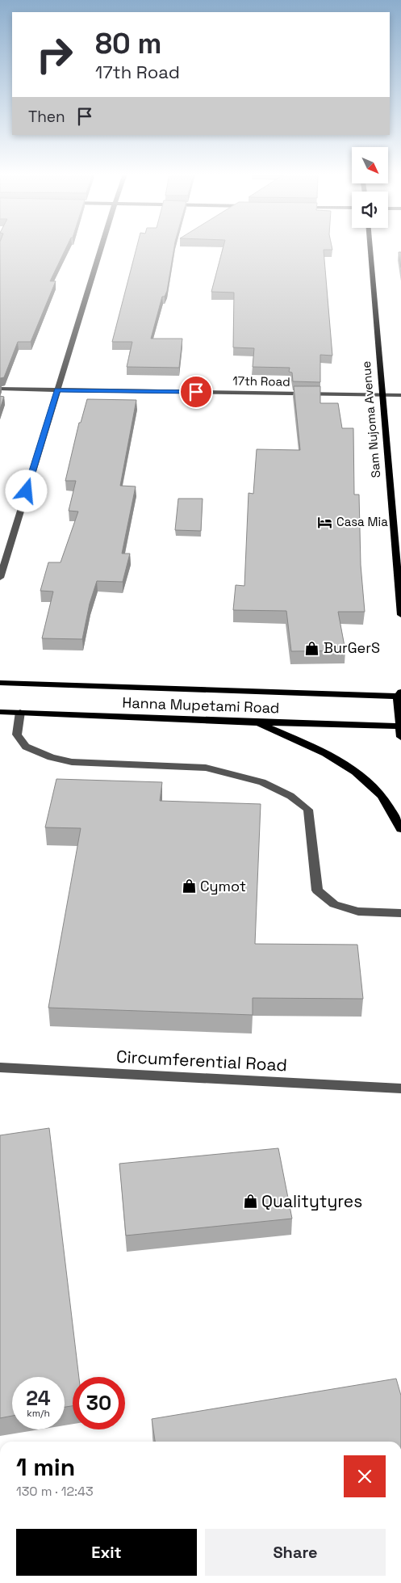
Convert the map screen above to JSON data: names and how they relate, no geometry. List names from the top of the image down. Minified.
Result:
{"streets":{"main road":["Sam Nujoma Avenue","Hanna Mupetami Road"],"street":["17th Road","Circumferential Road"]},"crossings":[["17th Road","Sam Nujoma Avenue"]],"places":{"hotel":["Casa Mia"],"shop":["BurGerS","Cymot","Qualitytyres"]},"north":"bottom right","page":{"turn":["80 m","17th Road"],"then":"Then","speed":"24 km/h","limit":"30","heading":["1 min","130 m · 12:43"],"buttons":["Exit","Share"]}}
